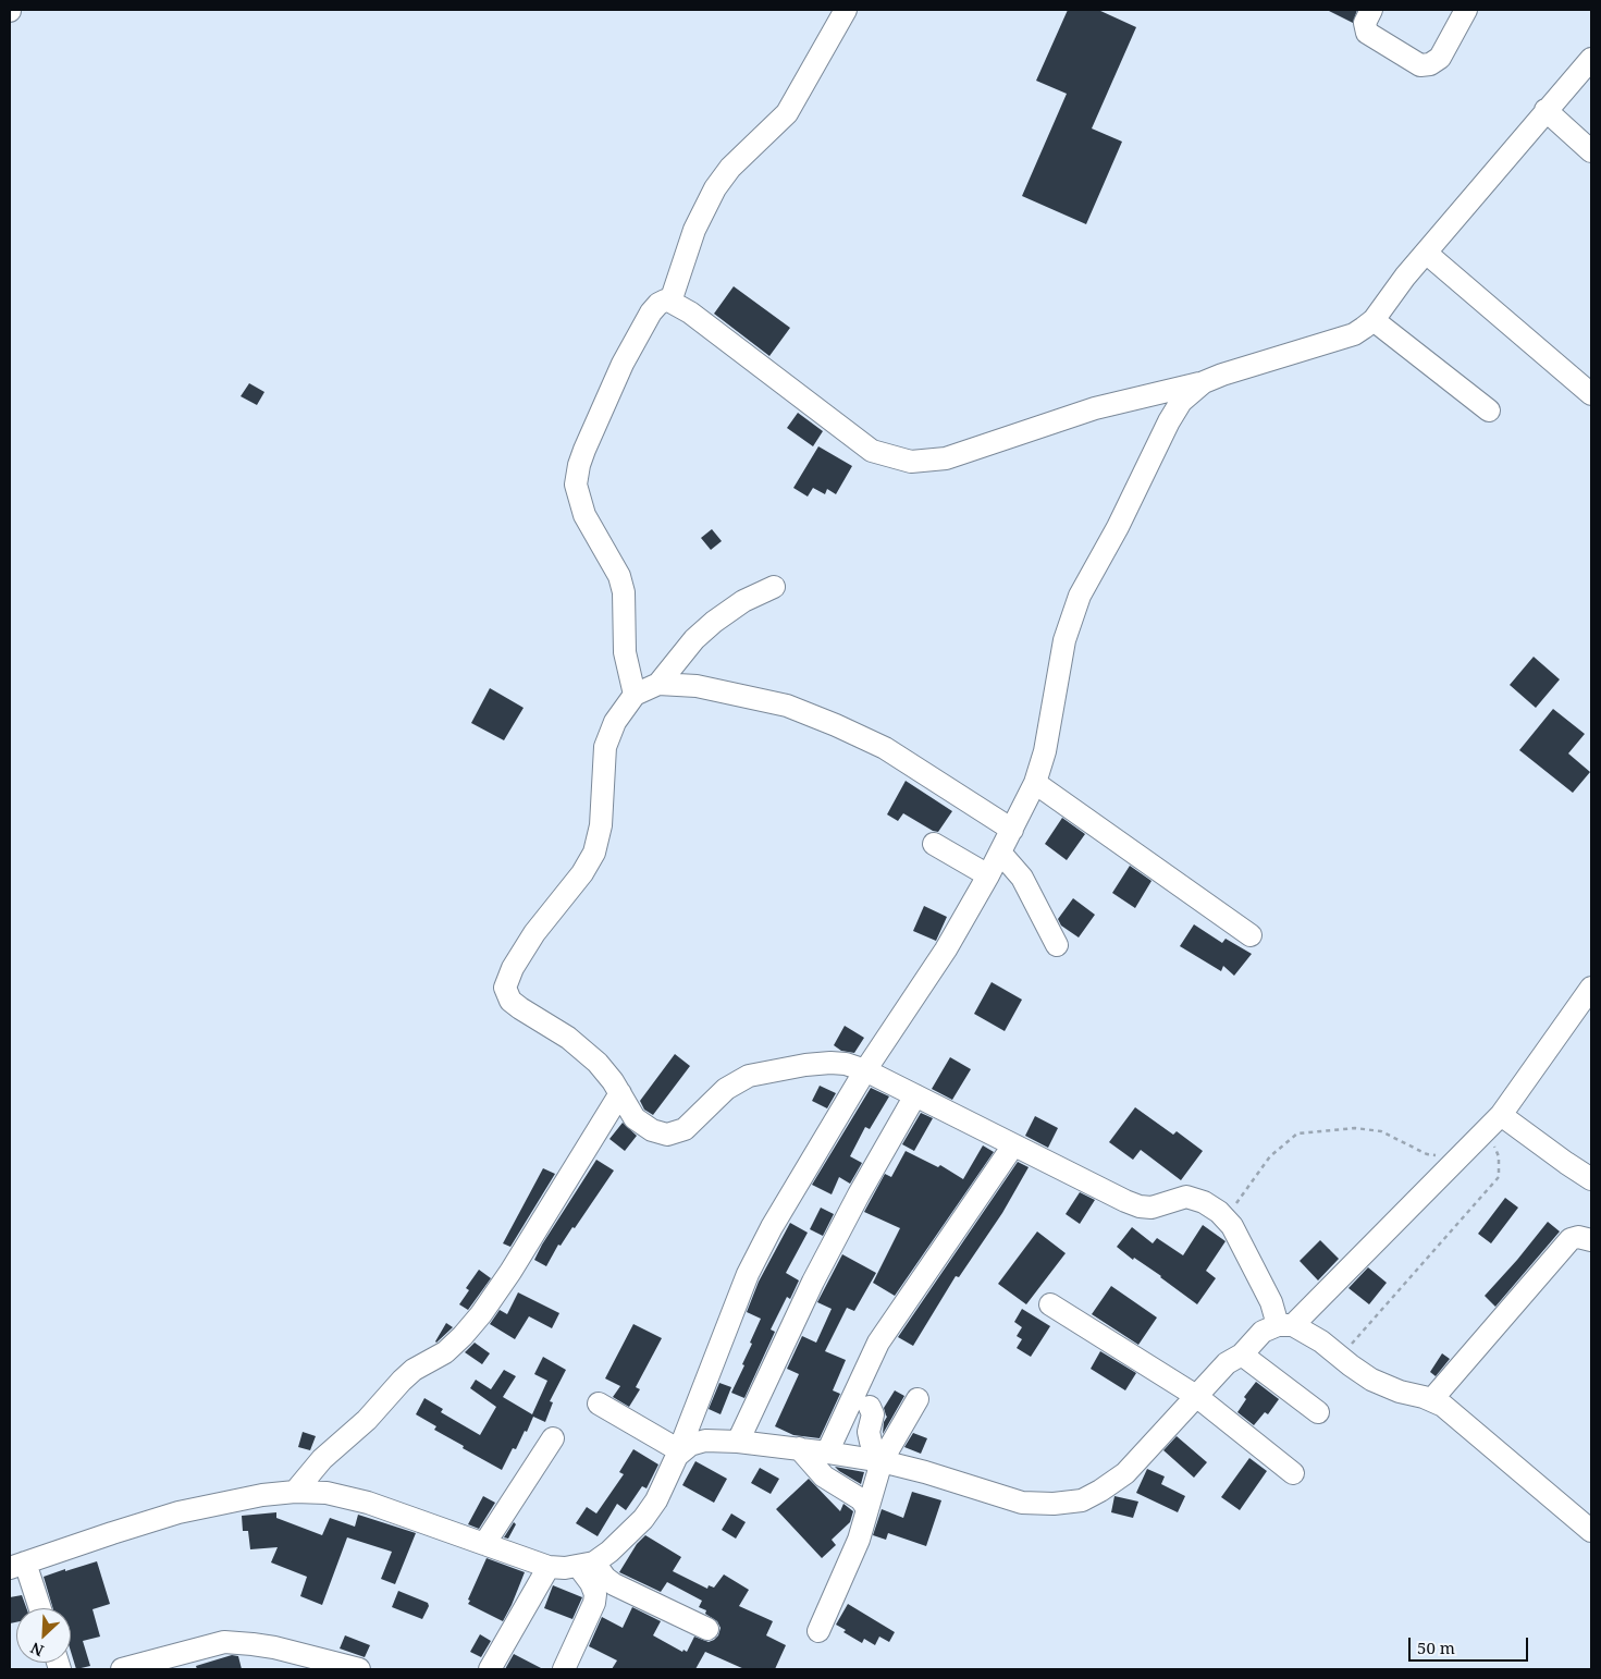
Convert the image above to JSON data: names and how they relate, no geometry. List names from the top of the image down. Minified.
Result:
{"scale_bar":"50 m","north":"bottom left"}
